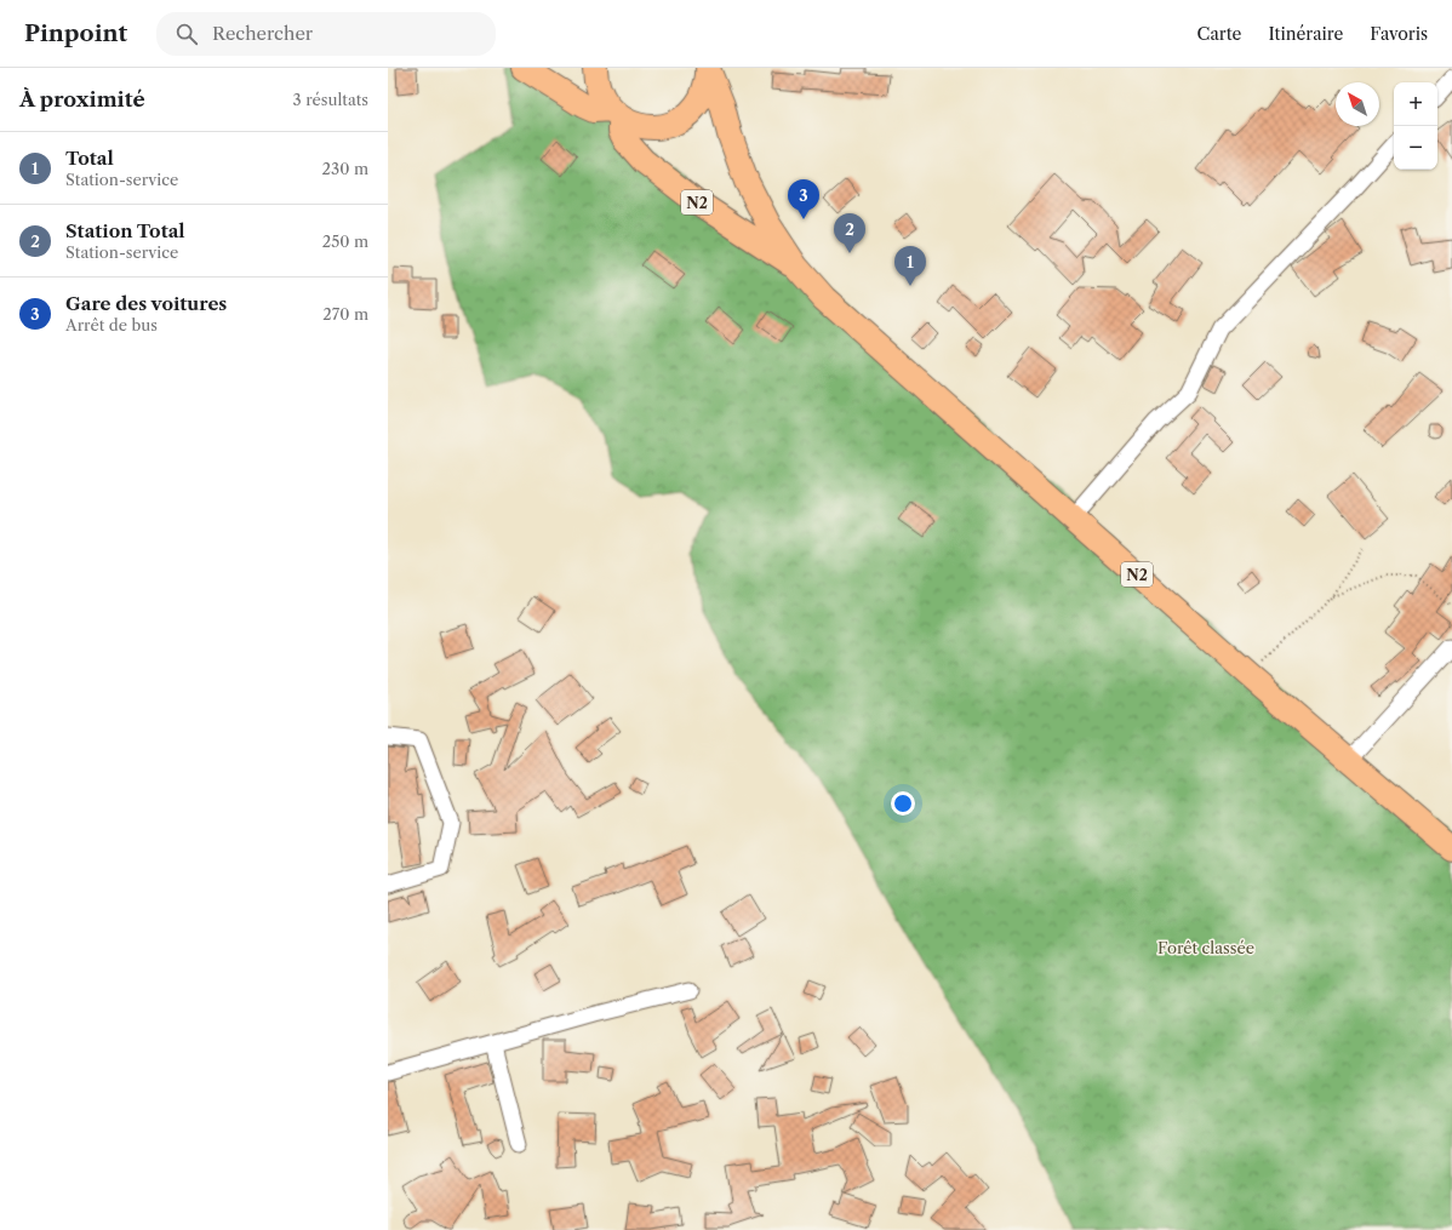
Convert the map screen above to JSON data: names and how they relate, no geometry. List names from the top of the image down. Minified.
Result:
{"streets":{"highway":["N2"]},"parks":["Forêt classée"],"north":"top left","page":{"header":"Pinpoint","search":"Rechercher","nav":["Carte","Itinéraire","Favoris"],"heading":["À proximité","3 résultats"],"map_buttons":["+","−"],"list":[{"mark":"1","name":"Total","note":"Station-service","value":"230 m"},{"mark":"2","name":"Station Total","note":"Station-service","value":"250 m"},{"mark":"3","name":"Gare des voitures","note":"Arrêt de bus","value":"270 m"}],"pins":["3","2","1"]}}
